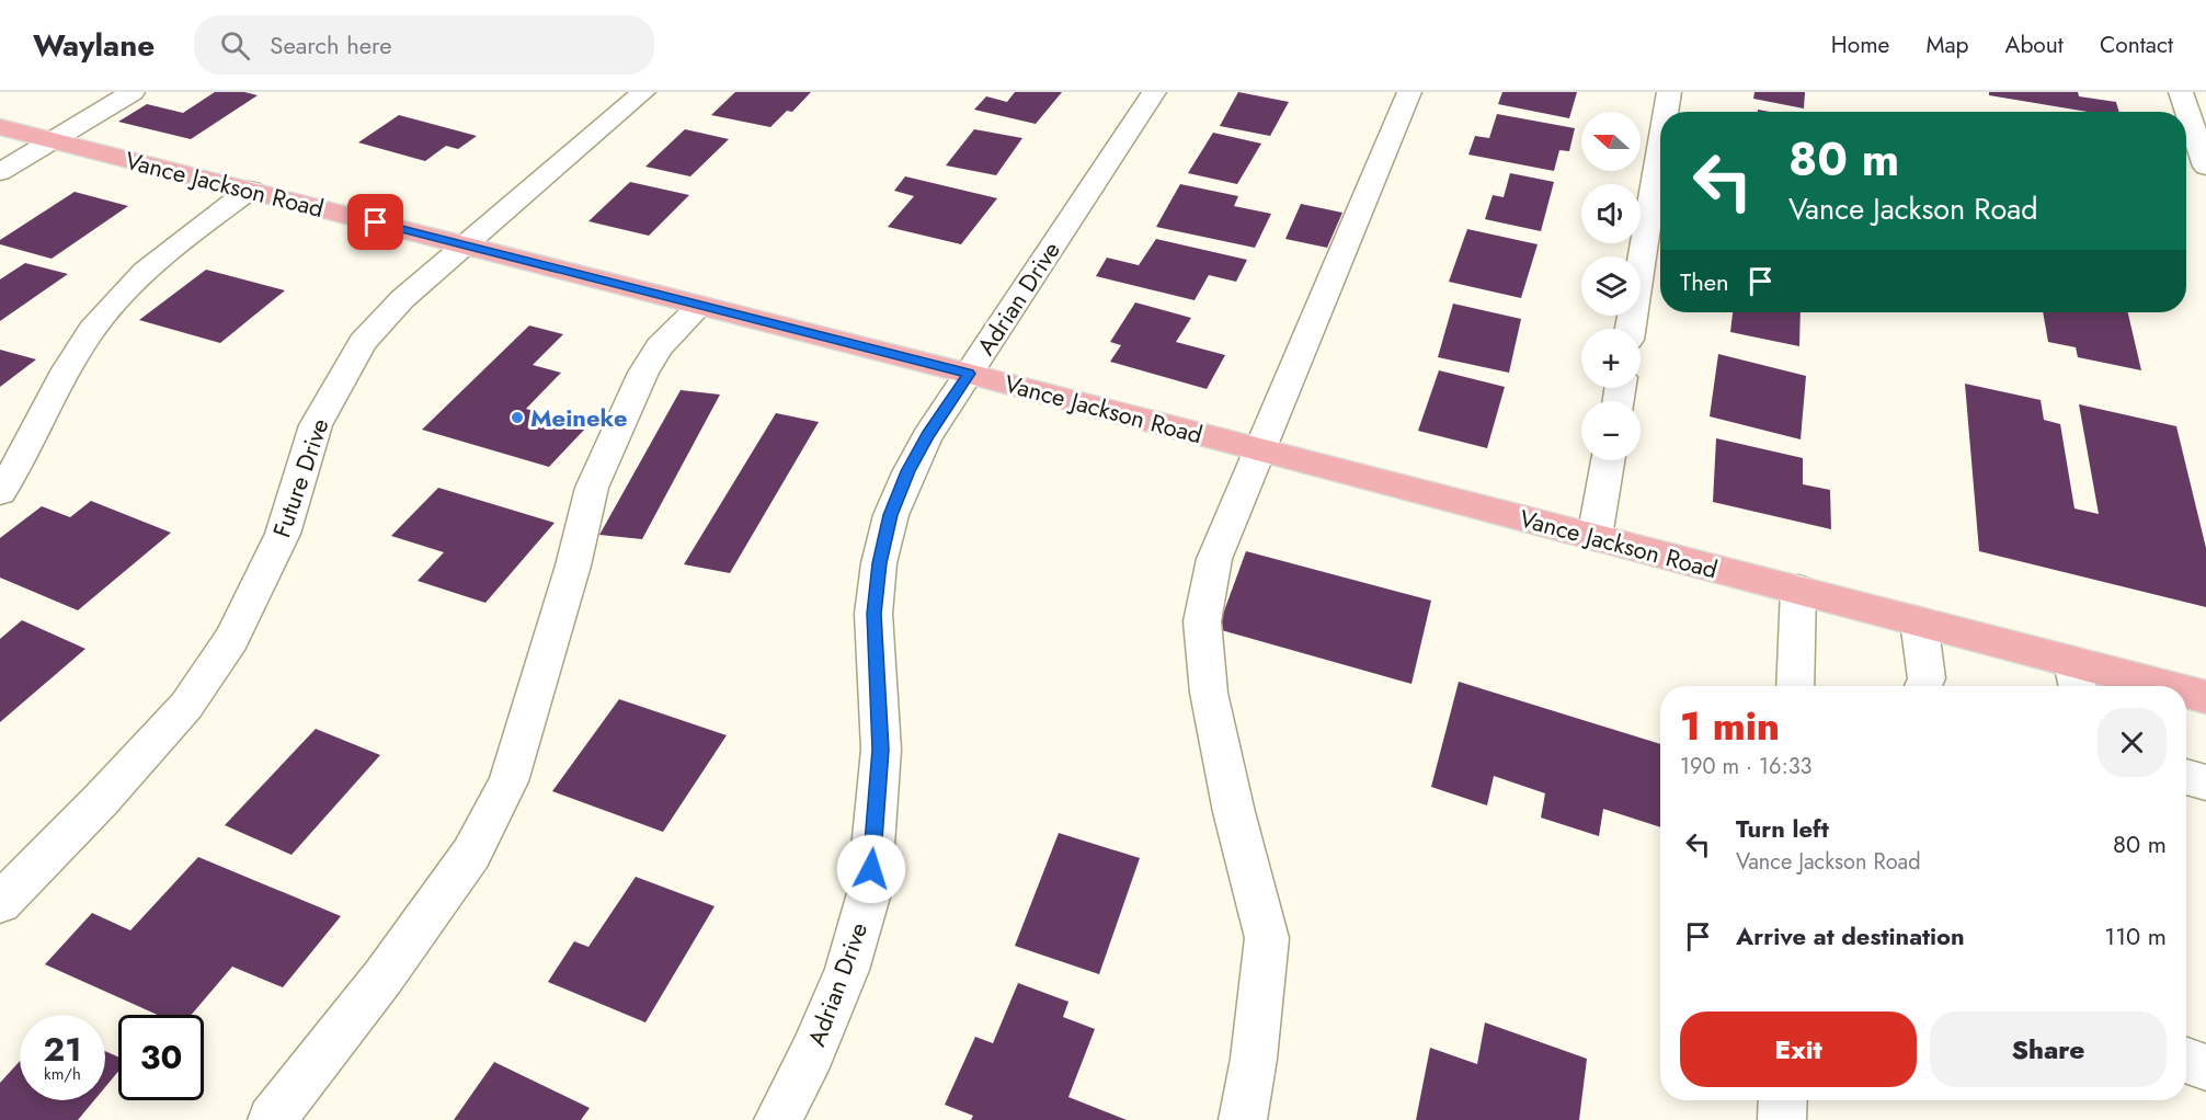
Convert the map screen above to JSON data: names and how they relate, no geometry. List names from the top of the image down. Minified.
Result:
{"streets":{"main road":["Vance Jackson Road"],"street":["Adrian Drive","Future Drive"]},"crossings":[["Vance Jackson Road","Adrian Drive"],["Vance Jackson Road","Future Drive"]],"places":["Meineke"],"north":"left","page":{"header":"Waylane","search":"Search here","nav":["Home","Map","About","Contact"],"map_buttons":["+","−"],"turn":["80 m","Vance Jackson Road"],"then":"Then","heading":["1 min","190 m · 16:33"],"list":[{"name":"Turn left","note":"Vance Jackson Road","value":"80 m"},{"name":"Arrive at destination","value":"110 m"}],"buttons":["Exit","Share"],"speed":"21 km/h","limit":"30"}}
